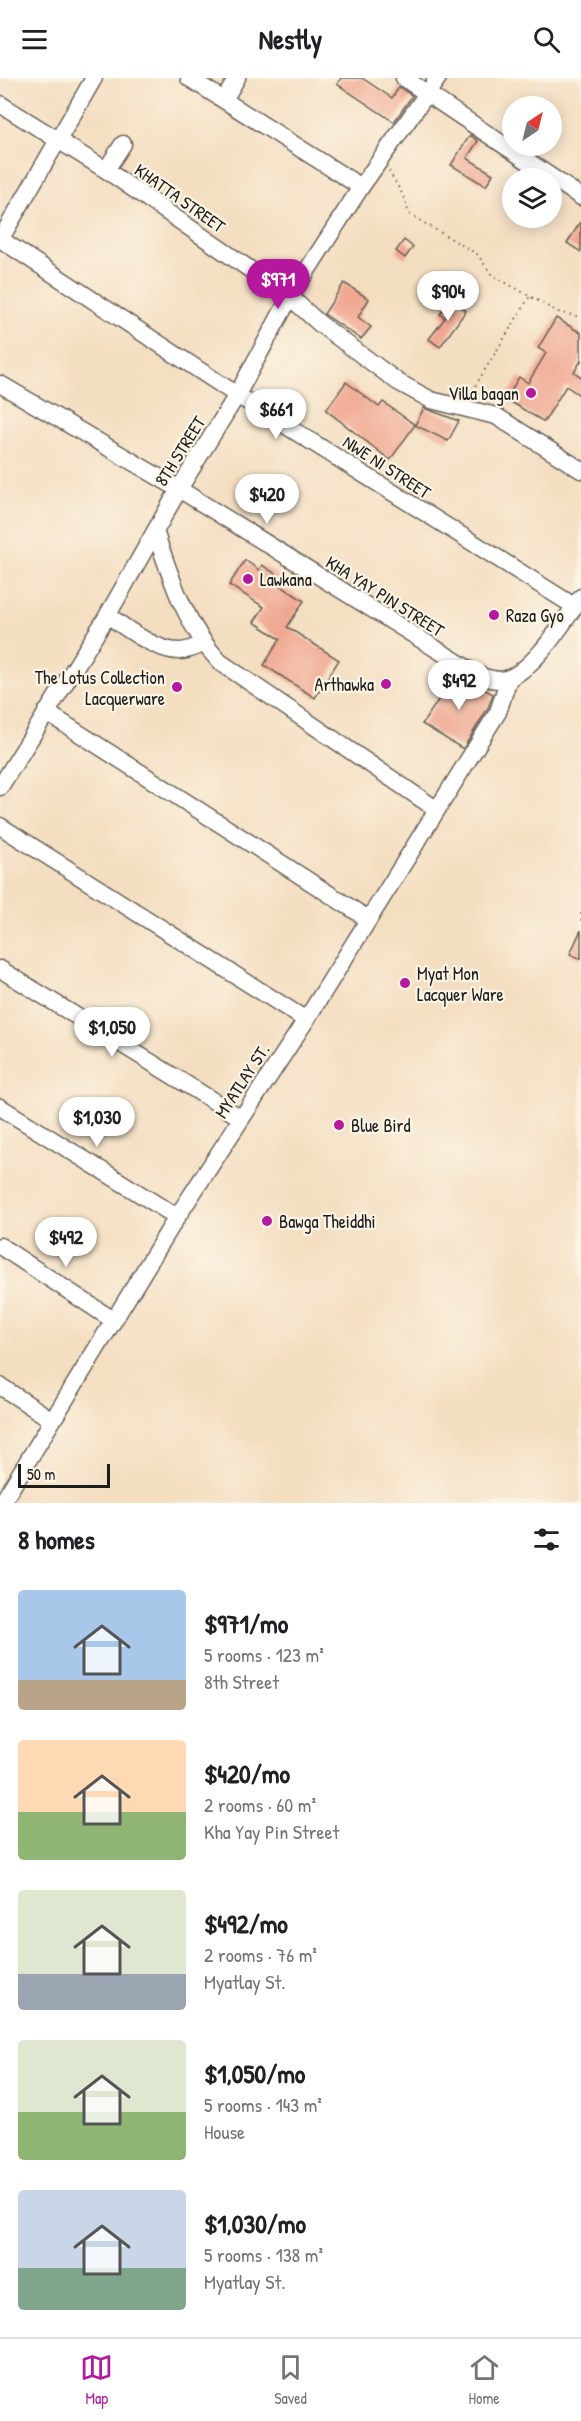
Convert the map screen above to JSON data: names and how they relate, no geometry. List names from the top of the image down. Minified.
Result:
{"streets":{"street":["KHATTA STREET","8TH STREET","NWE NI STREET","KHA YAY PIN STREET","MYATLAY ST."]},"crossings":[["KHATTA STREET","8TH STREET"],["8TH STREET","NWE NI STREET"],["8TH STREET","KHA YAY PIN STREET"],["KHA YAY PIN STREET","MYATLAY ST."]],"places":["Villa bagan","Lawkana","Raza Gyo","Arthawka","The Lotus Collection Lacquerware","Myat Mon Lacquer Ware","Blue Bird","Bawga Theiddhi"],"scale_bar":"50 m","north":"top right","page":{"header":"Nestly","price":["$971","$904","$661","$420","$492","$1,050","$1,030","$492"],"scale":"50 m","heading":"8 homes","list":[{"name":"$971/mo","note":"5 rooms · 123 m² · 8th Street"},{"name":"$420/mo","note":"2 rooms · 60 m² · Kha Yay Pin Street"},{"name":"$492/mo","note":"2 rooms · 76 m² · Myatlay St."},{"name":"$1,050/mo","note":"5 rooms · 143 m² · House"},{"name":"$1,030/mo","note":"5 rooms · 138 m² · Myatlay St."}],"tabs":["Map","Saved","Home"]}}
